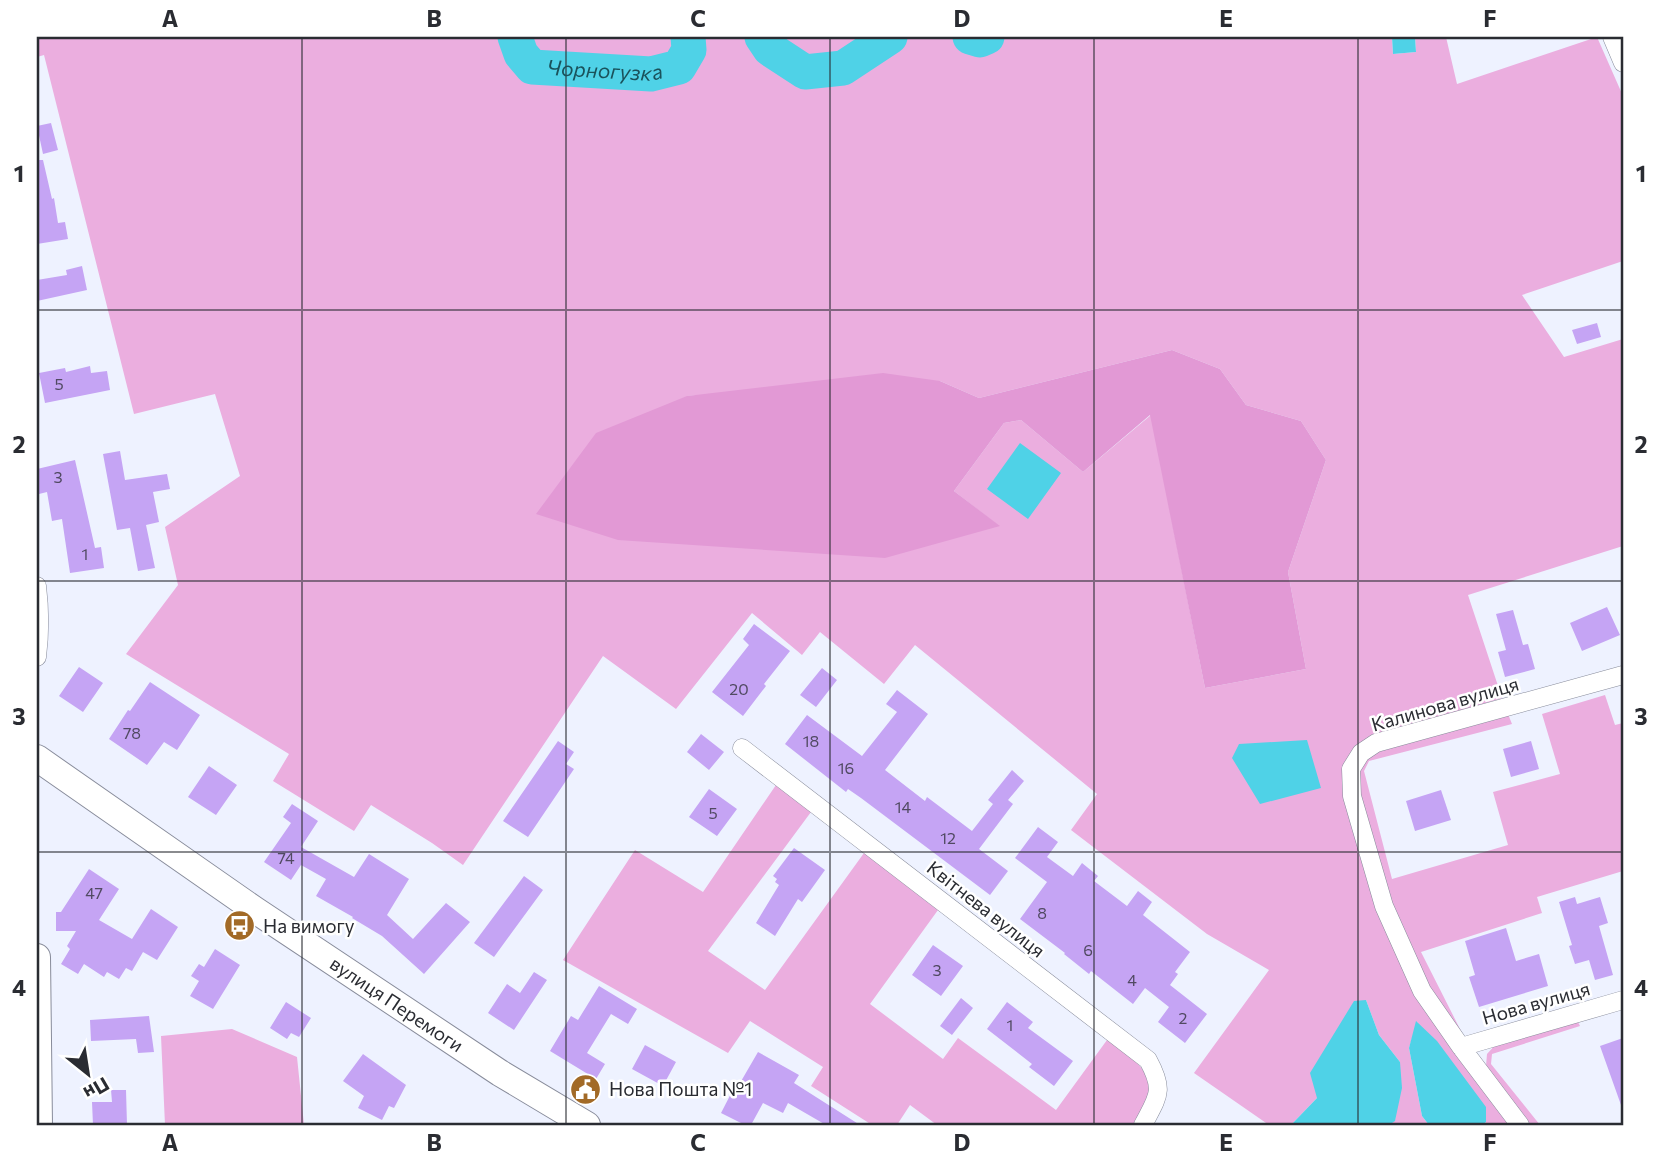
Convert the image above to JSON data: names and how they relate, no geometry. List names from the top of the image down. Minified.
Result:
{"streets":{"main road":["вулиця Перемоги"],"street":["Калинова вулиця","Квітнева вулиця","Нова вулиця"]},"crossings":[["Калинова вулиця","Нова вулиця"]],"water":["Чорногузка"],"places":{"bus stop":["На вимогу"],"public building":["Нова Пошта №1"]},"house_numbers":["5","3","1","20","78","18","16","14","5","12","74","47","8","6","3","4","2","1"],"north":"bottom right","grid":{"columns":["A","B","C","D","E","F"],"rows":["1","2","3","4"]}}
